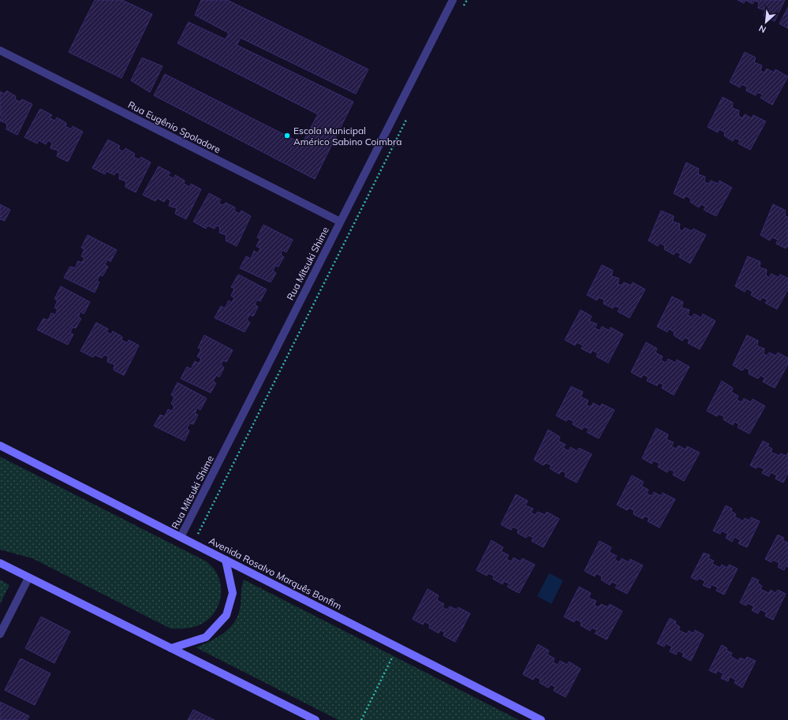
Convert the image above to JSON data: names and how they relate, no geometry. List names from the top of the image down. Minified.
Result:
{"streets":{"street":["Rua Eugênio Spoladore","Rua Mitsuki Shime","Avenida Rosalvo Marquês Bonfim"]},"crossings":[["Rua Eugênio Spoladore","Rua Mitsuki Shime"],["Rua Mitsuki Shime","Avenida Rosalvo Marquês Bonfim"]],"places":["Escola Municipal Américo Sabino Coimbra"],"north":"bottom left"}
